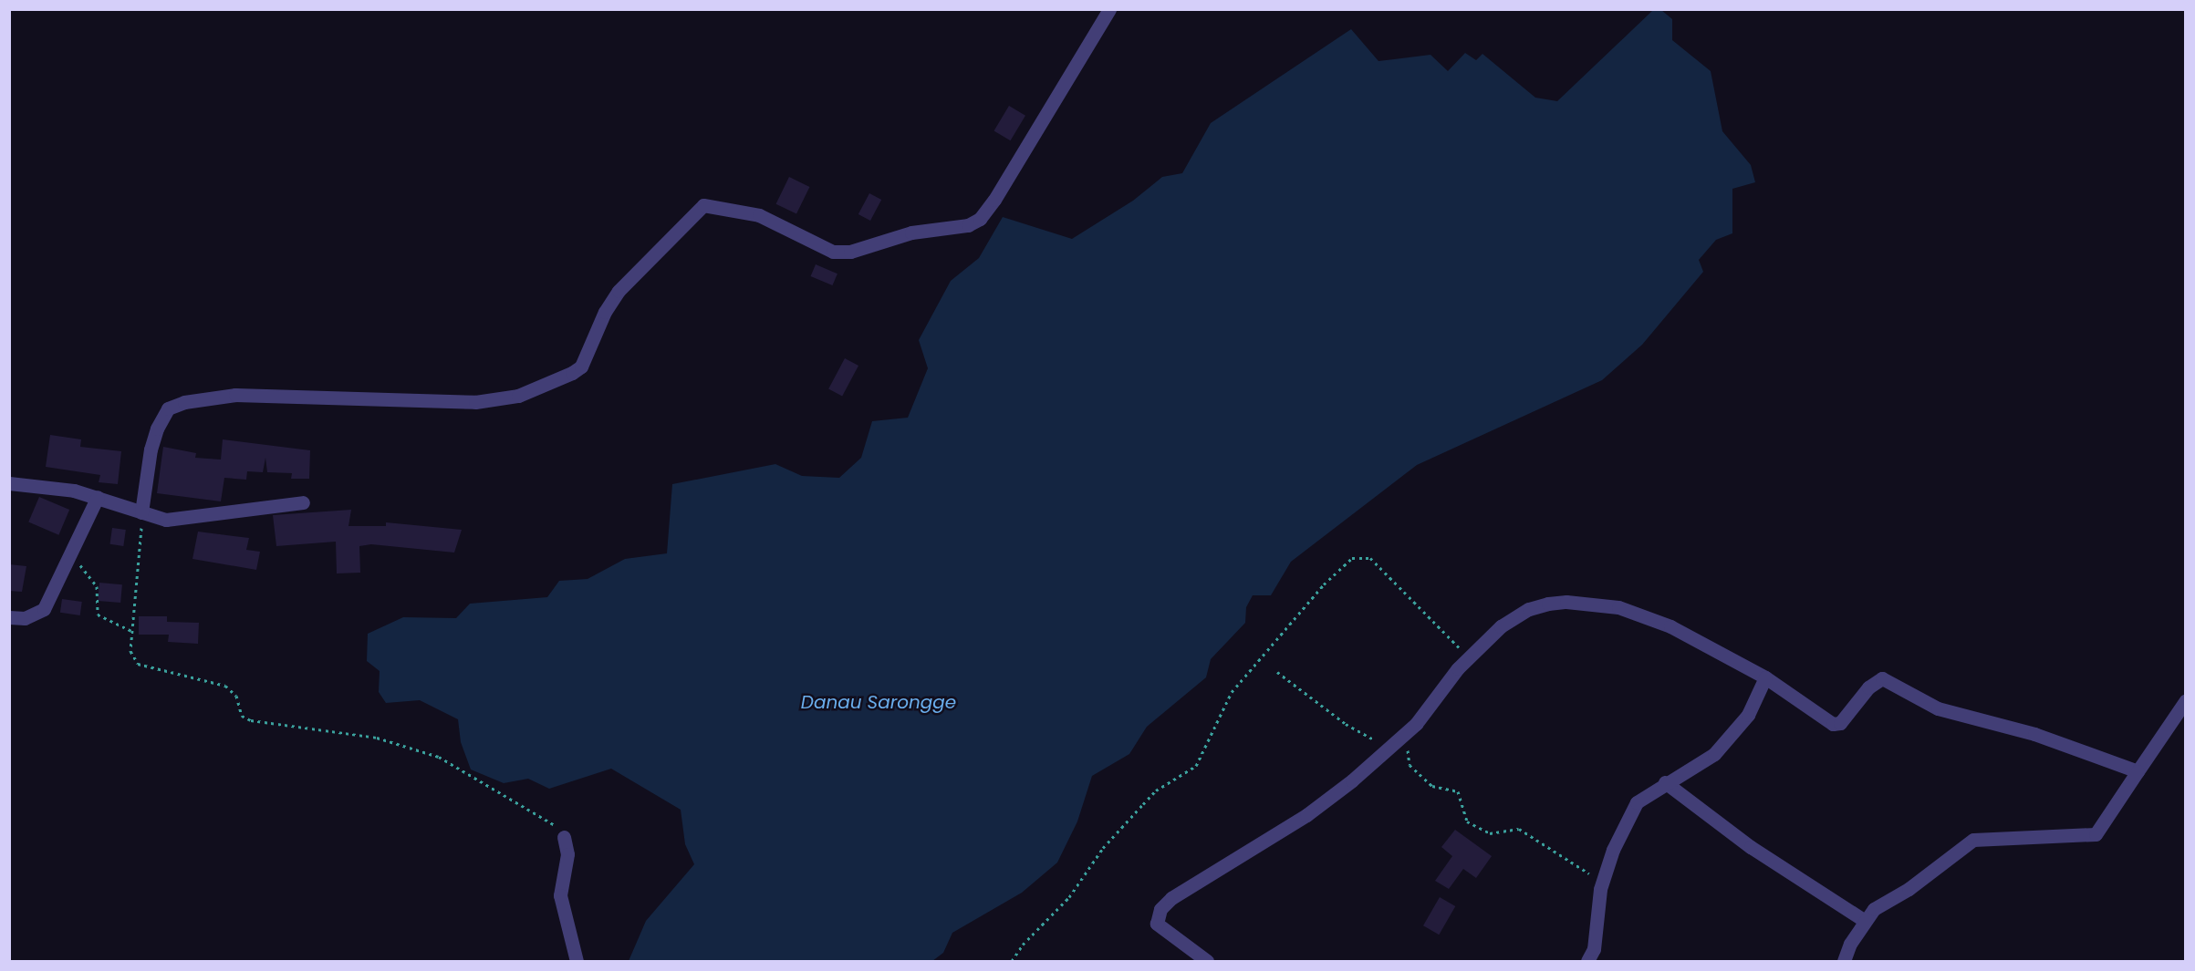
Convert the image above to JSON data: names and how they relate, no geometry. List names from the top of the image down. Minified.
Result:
{"water":["Danau Sarongge"]}
